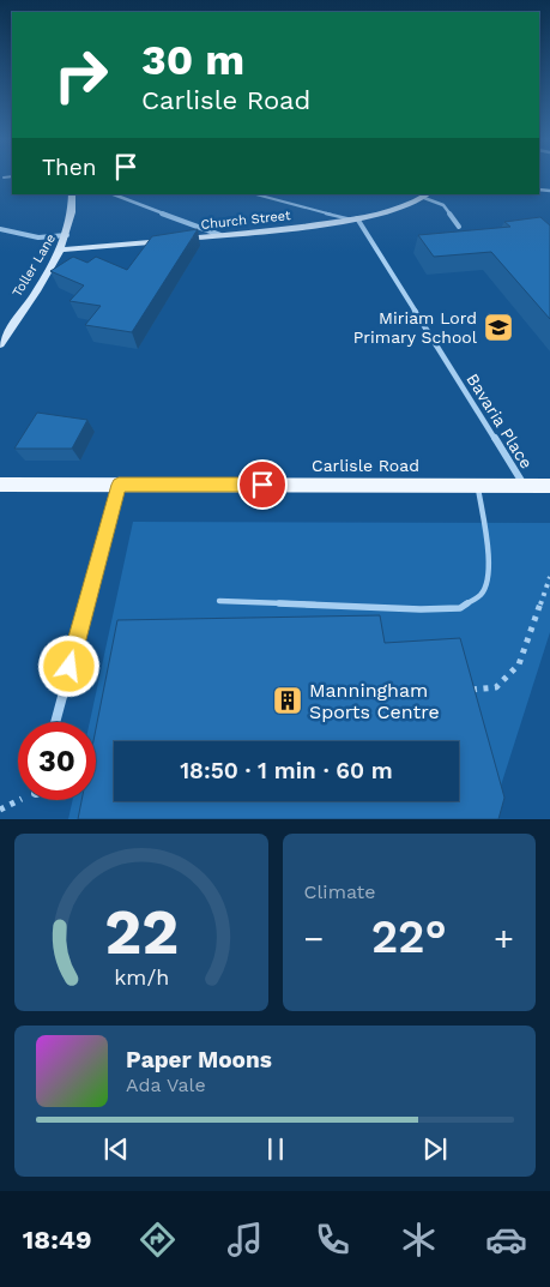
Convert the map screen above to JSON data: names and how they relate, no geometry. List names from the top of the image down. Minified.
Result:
{"streets":{"main road":["Carlisle Road"],"street":["Church Street","Toller Lane","Bavaria Place"]},"crossings":[["Church Street","Toller Lane"],["Church Street","Bavaria Place"],["Bavaria Place","Carlisle Road"]],"places":{"school or university":["Miriam Lord Primary School"],"building":["Manningham Sports Centre"]},"page":{"turn":["30 m","Carlisle Road"],"then":"Then","limit":"30","trip":"18:50 · 1 min · 60 m","tile":"Climate","heat":["−","22°","+"],"song":["Paper Moons","Ada Vale"],"tabs":"18:49","gauge":["22","km/h"]}}
